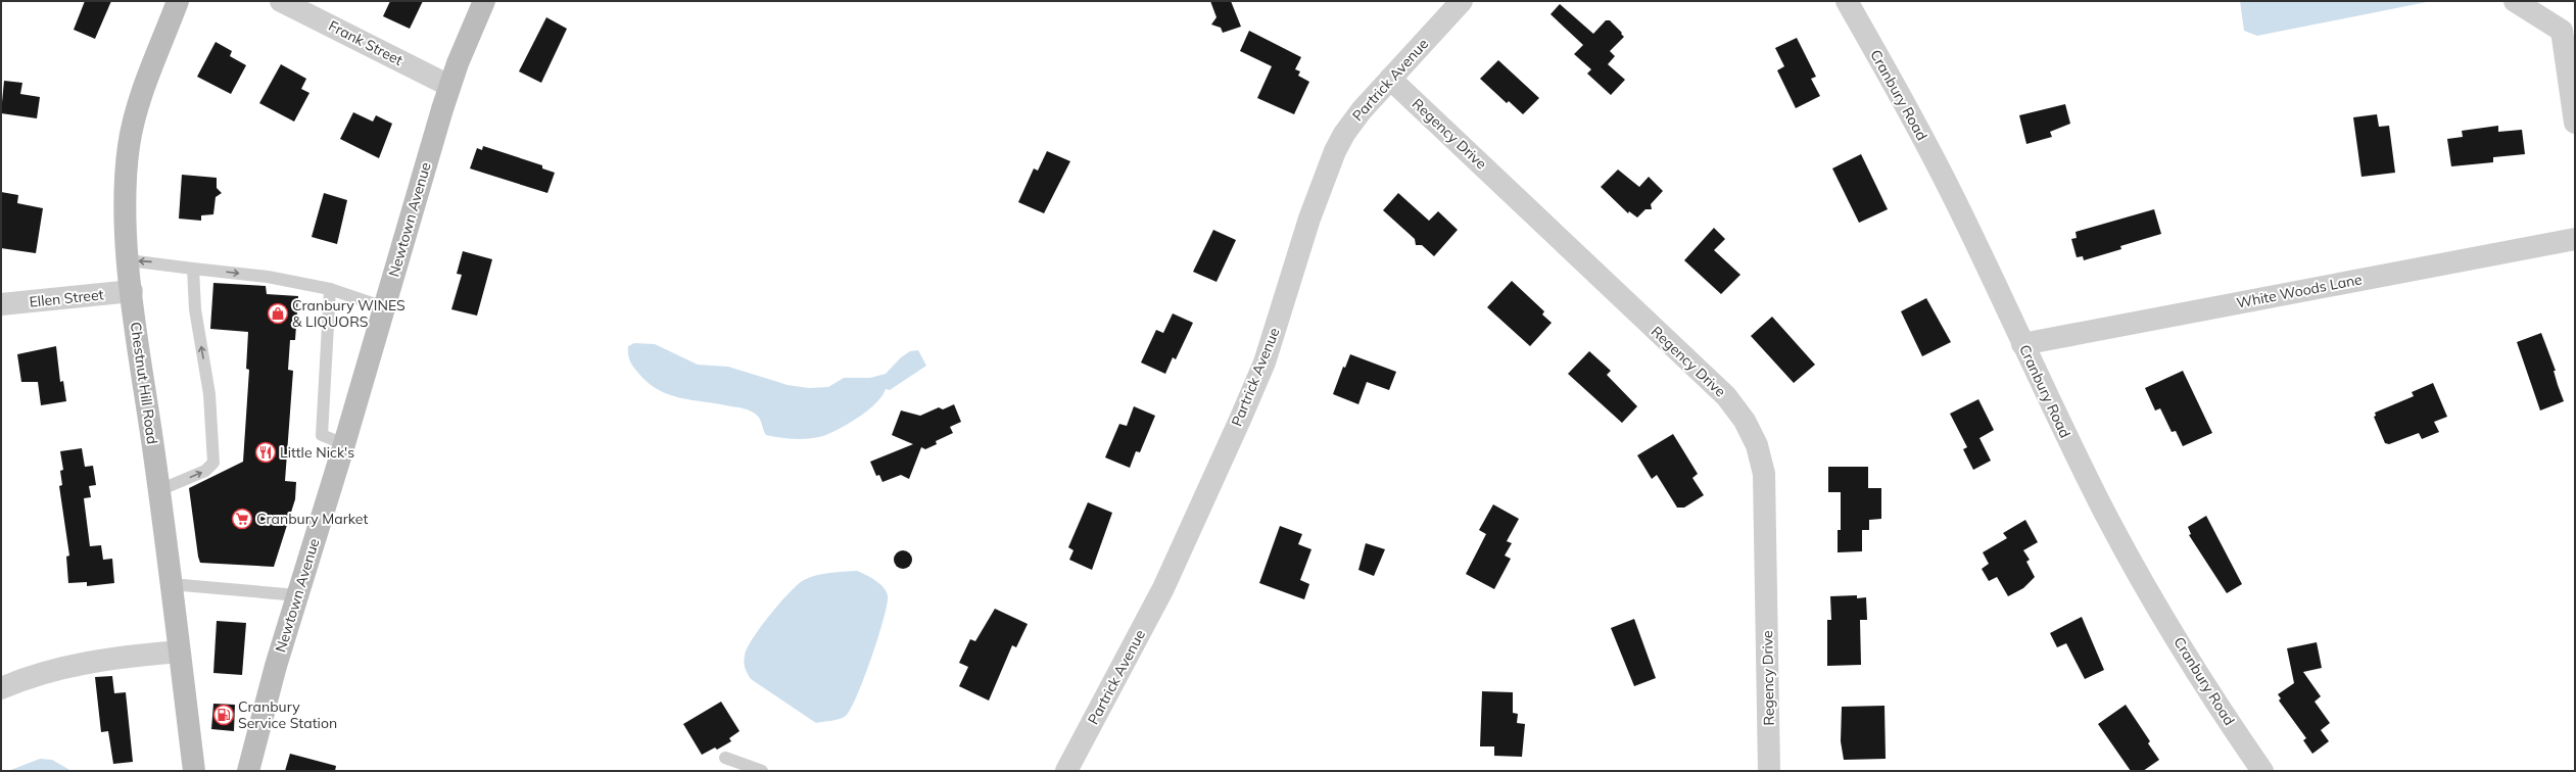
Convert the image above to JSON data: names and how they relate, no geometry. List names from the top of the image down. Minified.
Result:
{"streets":{"street":["Frank Street","Partrick Avenue","Cranbury Road","Regency Drive","Newtown Avenue","White Woods Lane","Ellen Street","Chestnut Hill Road"]},"crossings":[["Frank Street","Newtown Avenue"],["Partrick Avenue","Regency Drive"],["Cranbury Road","White Woods Lane"],["Ellen Street","Chestnut Hill Road"]],"places":{"shop":["Cranbury WINES & LIQUORS"],"restaurant":["Little Nick's"],"supermarket":["Cranbury Market"],"fuel station":["Cranbury Service Station"]}}
